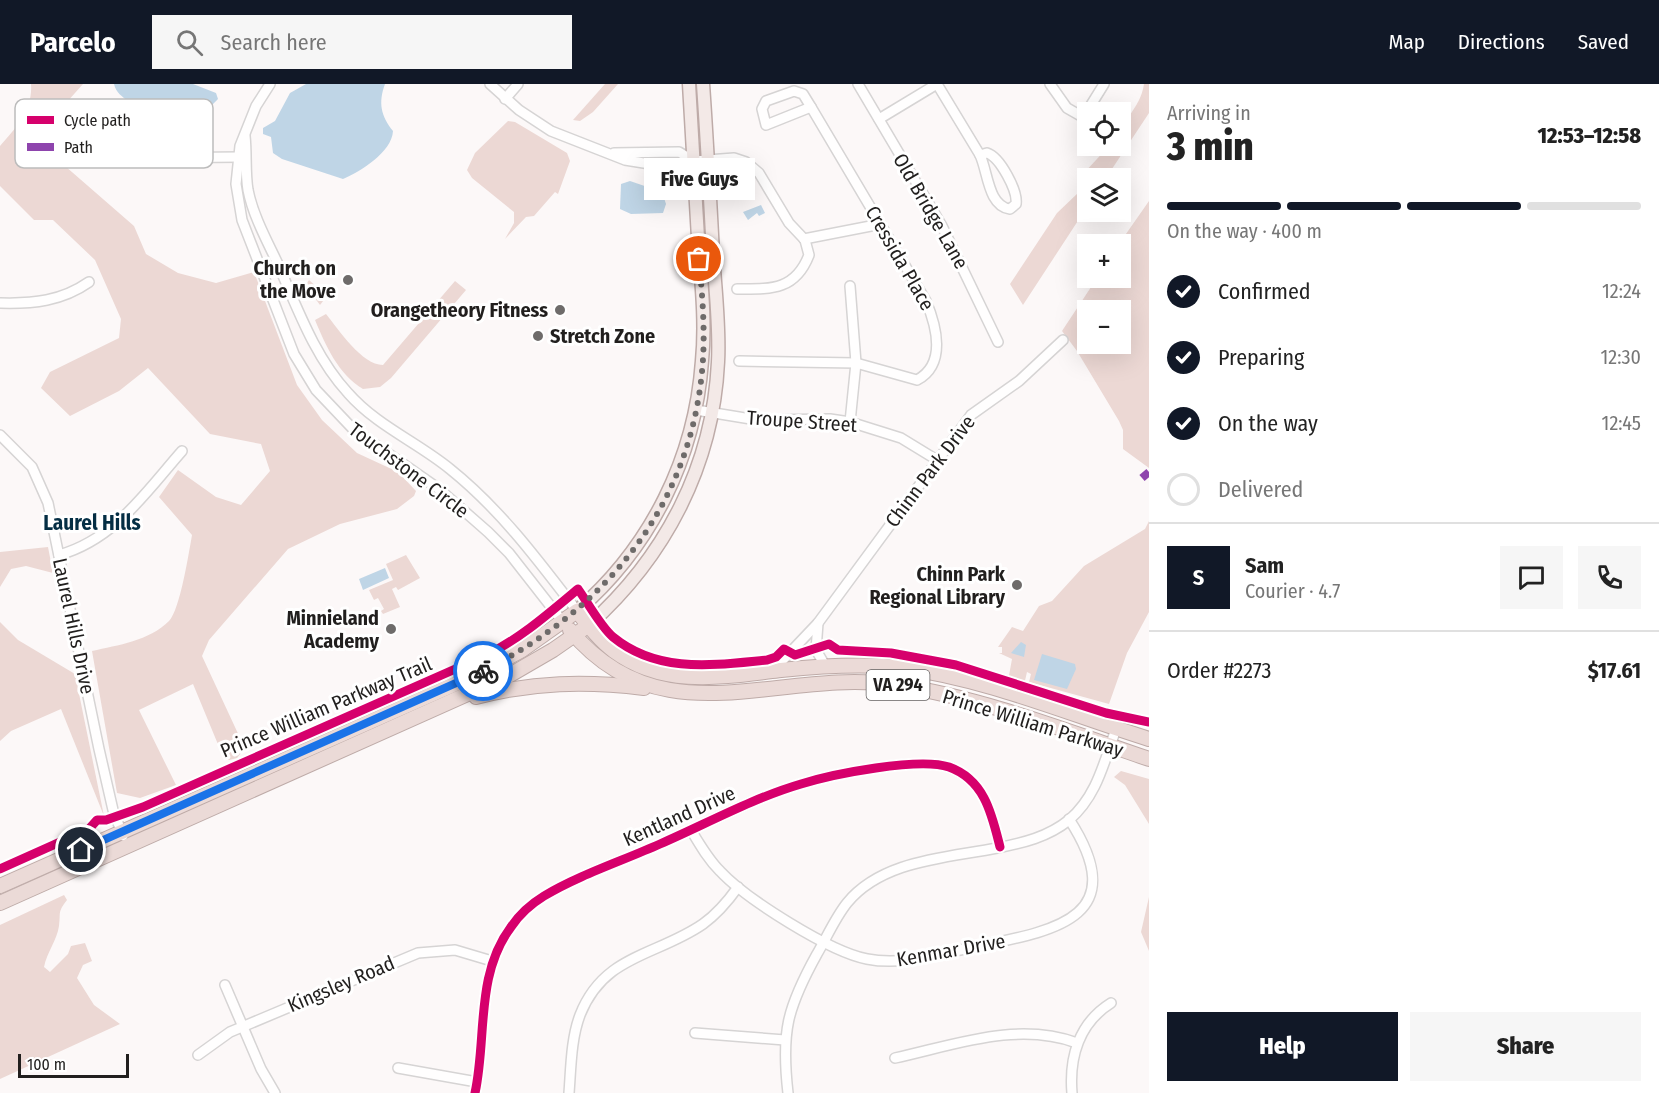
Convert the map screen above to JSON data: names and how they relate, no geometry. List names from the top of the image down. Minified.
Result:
{"streets":{"highway":["VA 294","Prince William Parkway"],"street":["Old Bridge Lane","Cressida Place","Troupe Street","Touchstone Circle","Chinn Park Drive","Laurel Hills Drive","Kentland Drive","Kenmar Drive","Kingsley Road"],"cycle path":["Prince William Parkway Trail"]},"crossings":[["Troupe Street","Chinn Park Drive"],["Touchstone Circle","Prince William Parkway"],["Chinn Park Drive","Prince William Parkway"],["Laurel Hills Drive","VA 294"],["VA 294","Prince William Parkway"],["Kentland Drive","Kenmar Drive"],["Kentland Drive","Kingsley Road"]],"districts":["Laurel Hills"],"places":["Five Guys","Church on the Move","Orangetheory Fitness","Stretch Zone","Chinn Park Regional Library","Minnieland Academy"],"legend":["Cycle path","Path"],"scale_bar":"100 m","page":{"header":"Parcelo","search":"Search here","nav":["Map","Directions","Saved"],"heading":["3 min","Arriving in","12:53–12:58"],"panel":["Sam","Courier · 4.7","Order #2273","$17.61"],"map_buttons":["+","−"],"bubble":"Five Guys","bar":"On the way · 400 m","list":[["Confirmed","12:24"],["Preparing","12:30"],["On the way","12:45"],"Delivered"],"round":"S","buttons":["Help","Share"],"scale":"100 m"}}
